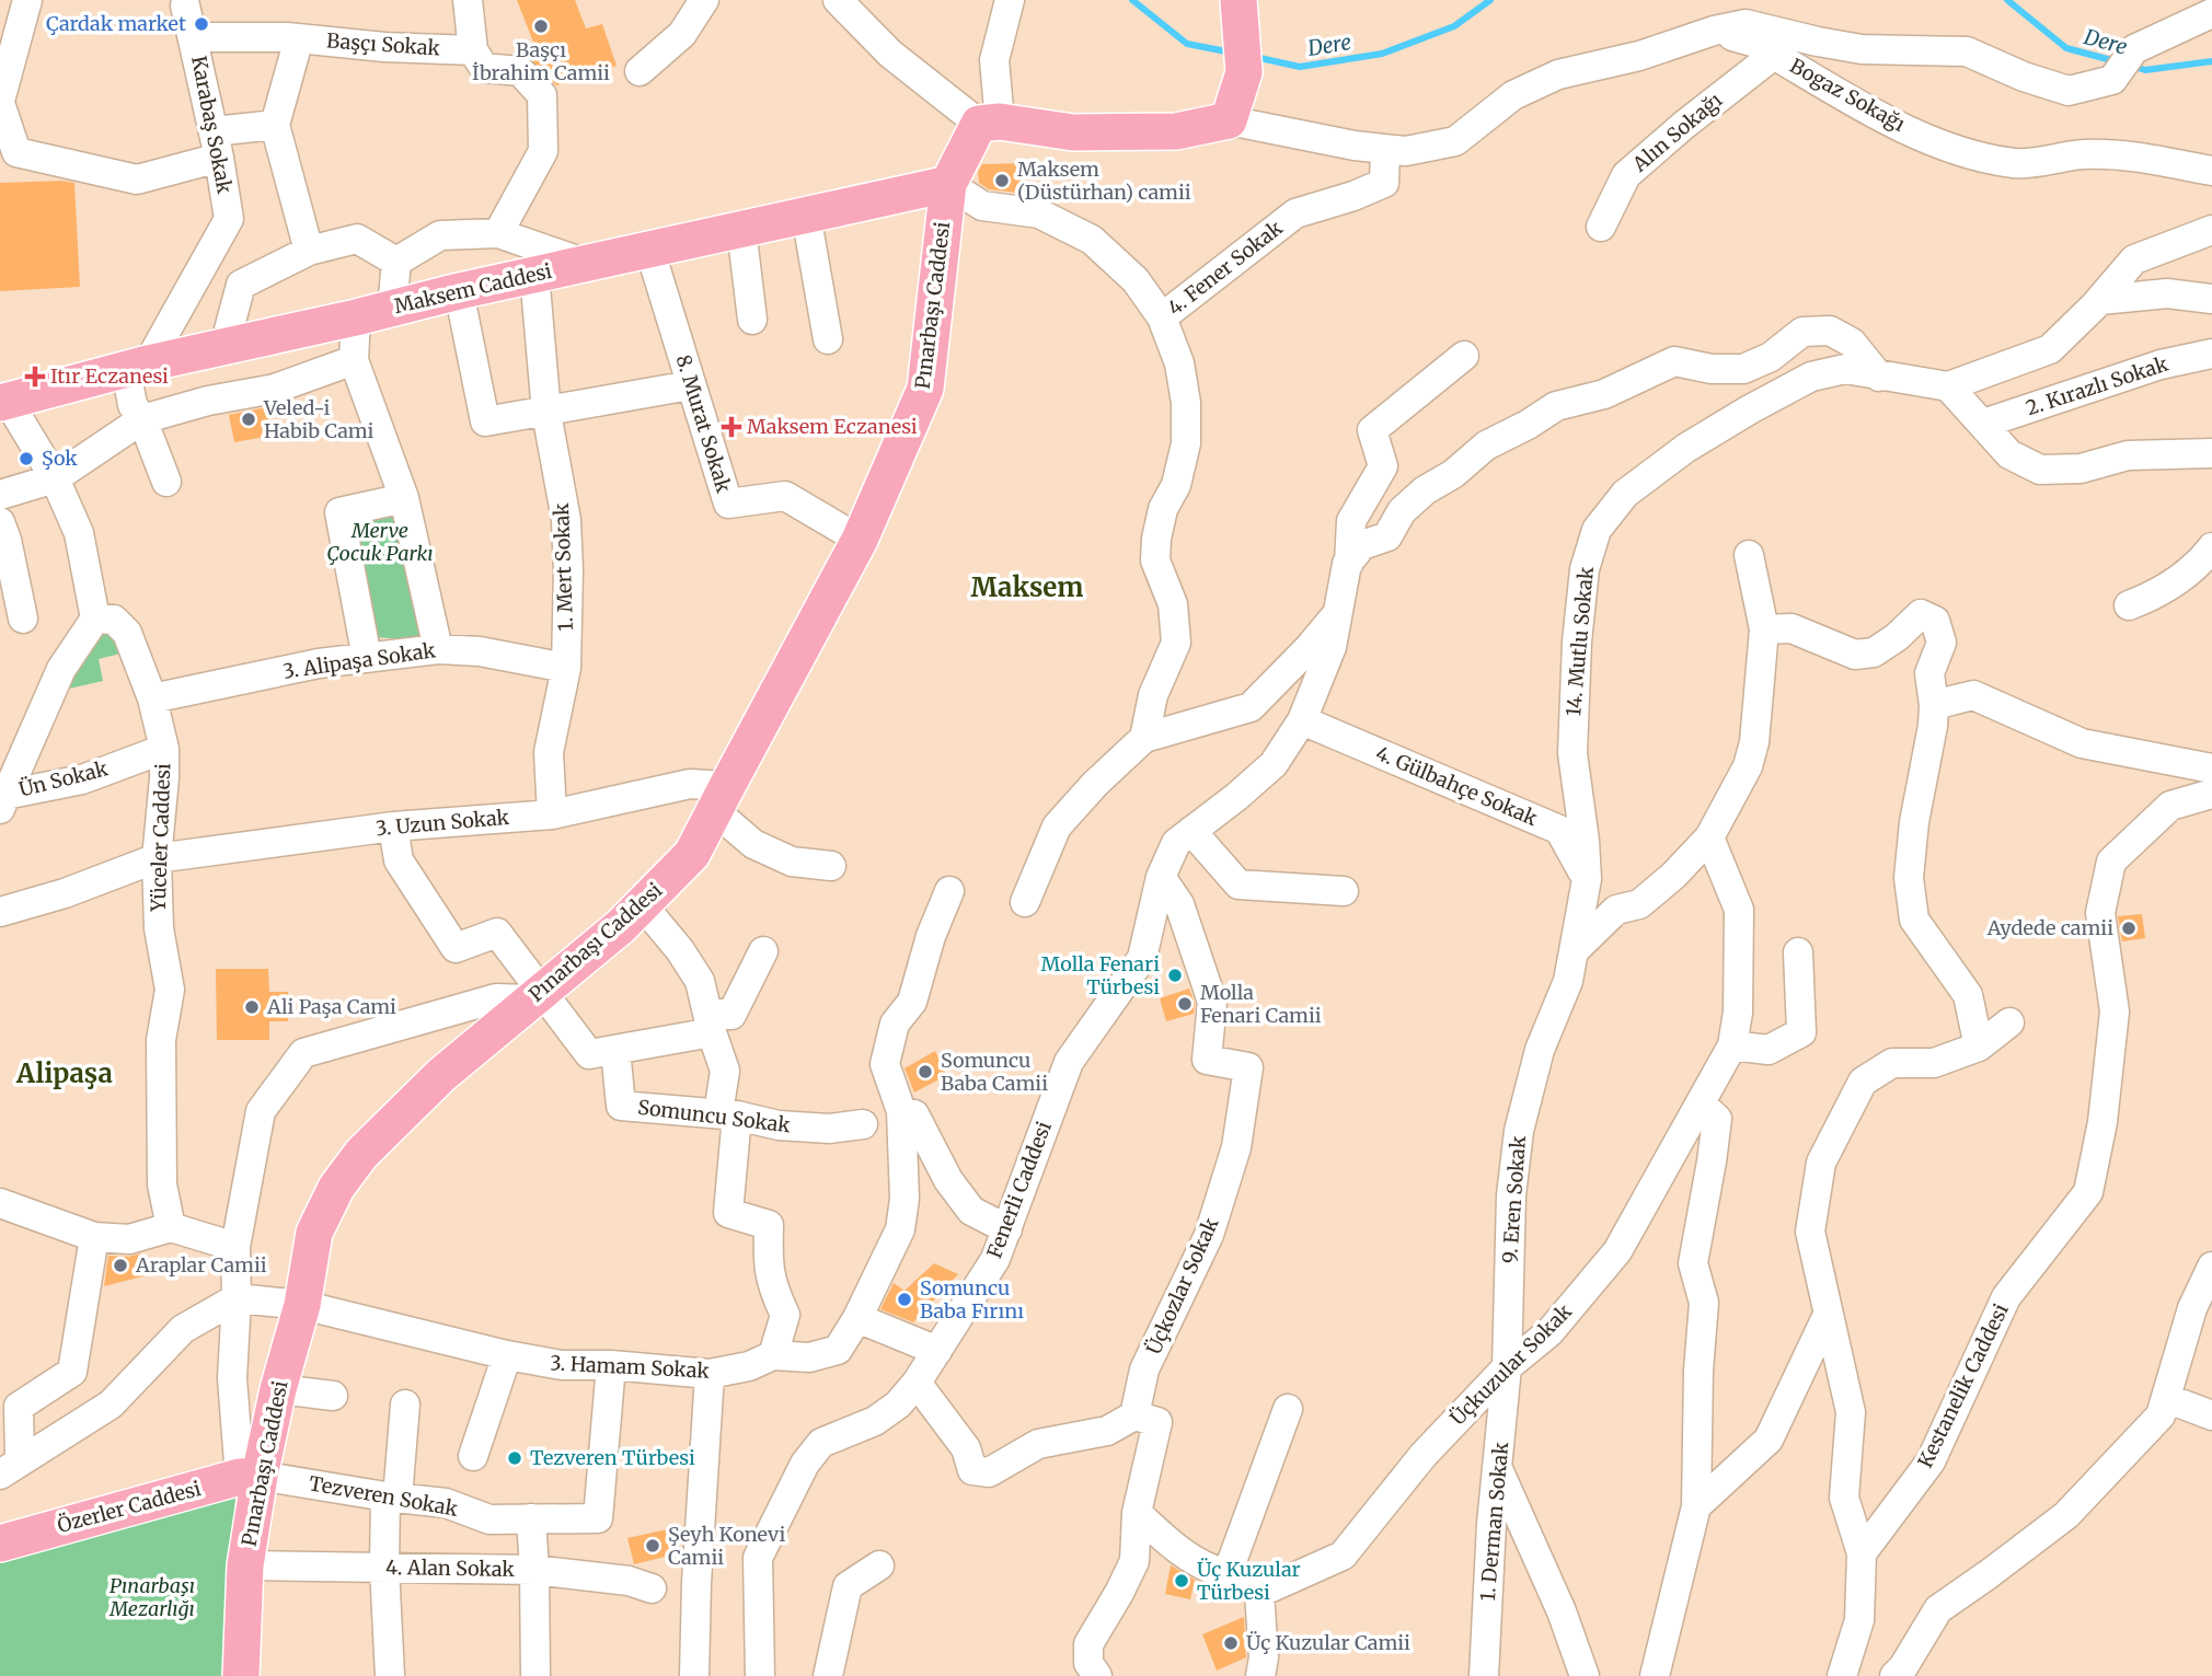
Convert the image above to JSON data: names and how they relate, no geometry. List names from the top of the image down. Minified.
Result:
{"streets":{"main road":["Maksem Caddesi","Pınarbaşı Caddesi","Özerler Caddesi"],"street":["Başçı Sokak","Bogaz Sokağı","Karabaş Sokak","Alın Sokağı","4. Fener Sokak","2. Kırazlı Sokak","8. Murat Sokak","1. Mert Sokak","14. Mutlu Sokak","3. Alipaşa Sokak","Ün Sokak","4. Gülbahçe Sokak","3. Uzun Sokak","Yüceler Caddesi","Somuncu Sokak","Fenerli Caddesi","9. Eren Sokak","Üçkozlar Sokak","Üçkuzular Sokak","3. Hamam Sokak","Kestanelik Caddesi","Tezveren Sokak","1. Derman Sokak","4. Alan Sokak"]},"crossings":[["Başçı Sokak","Karabaş Sokak"],["Bogaz Sokağı","Alın Sokağı"],["Karabaş Sokak","Maksem Caddesi"],["Maksem Caddesi","Pınarbaşı Caddesi"],["Maksem Caddesi","8. Murat Sokak"],["Maksem Caddesi","1. Mert Sokak"],["Pınarbaşı Caddesi","8. Murat Sokak"],["Pınarbaşı Caddesi","3. Uzun Sokak"],["Pınarbaşı Caddesi","3. Hamam Sokak"],["Pınarbaşı Caddesi","Tezveren Sokak"],["Pınarbaşı Caddesi","Özerler Caddesi"],["Pınarbaşı Caddesi","4. Alan Sokak"],["1. Mert Sokak","3. Alipaşa Sokak"],["1. Mert Sokak","3. Uzun Sokak"],["14. Mutlu Sokak","4. Gülbahçe Sokak"],["14. Mutlu Sokak","9. Eren Sokak"],["3. Alipaşa Sokak","Yüceler Caddesi"],["Ün Sokak","Yüceler Caddesi"],["4. Gülbahçe Sokak","Fenerli Caddesi"],["3. Uzun Sokak","Yüceler Caddesi"],["Fenerli Caddesi","Üçkozlar Sokak"],["9. Eren Sokak","Üçkuzular Sokak"],["9. Eren Sokak","1. Derman Sokak"],["Üçkuzular Sokak","1. Derman Sokak"],["3. Hamam Sokak","Tezveren Sokak"],["Tezveren Sokak","Özerler Caddesi"]],"districts":["Maksem","Alipaşa"],"water":["Dere"],"parks":["Merve Çocuk Parkı","Pınarbaşı Mezarlığı"],"places":{"other":["Çardak market","Başçı İbrahim Camii","Maksem (Düstürhan) camii","Veled-i Habib Cami","Şok","Aydede camii","Molla Fenari Türbesi","Molla Fenari Camii","Ali Paşa Cami","Somuncu Baba Camii","Araplar Camii","Somuncu Baba Fırını","Tezveren Türbesi","Şeyh Konevi Camii","Üç Kuzular Türbesi","Üç Kuzular Camii"],"health":["Itır Eczanesi","Maksem Eczanesi"]}}
